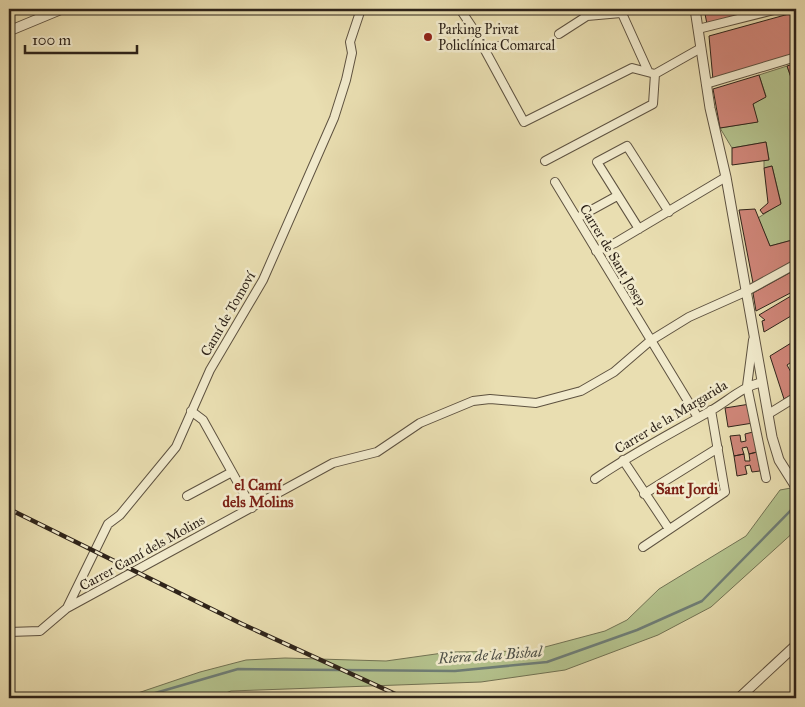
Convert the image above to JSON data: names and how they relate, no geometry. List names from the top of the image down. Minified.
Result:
{"streets":{"street":["Carrer de Sant Josep","Camí de Tomoví","Carrer de la Margarida","Carrer Camí dels Molins"]},"crossings":[["Carrer de Sant Josep","Carrer de la Margarida"],["Carrer de Sant Josep","Carrer Camí dels Molins"],["Camí de Tomoví","Carrer Camí dels Molins"]],"districts":["el Camí dels Molins","Sant Jordi"],"water":["Riera de la Bisbal"],"places":["Parking Privat Policlínica Comarcal"],"scale_bar":"100 m"}
